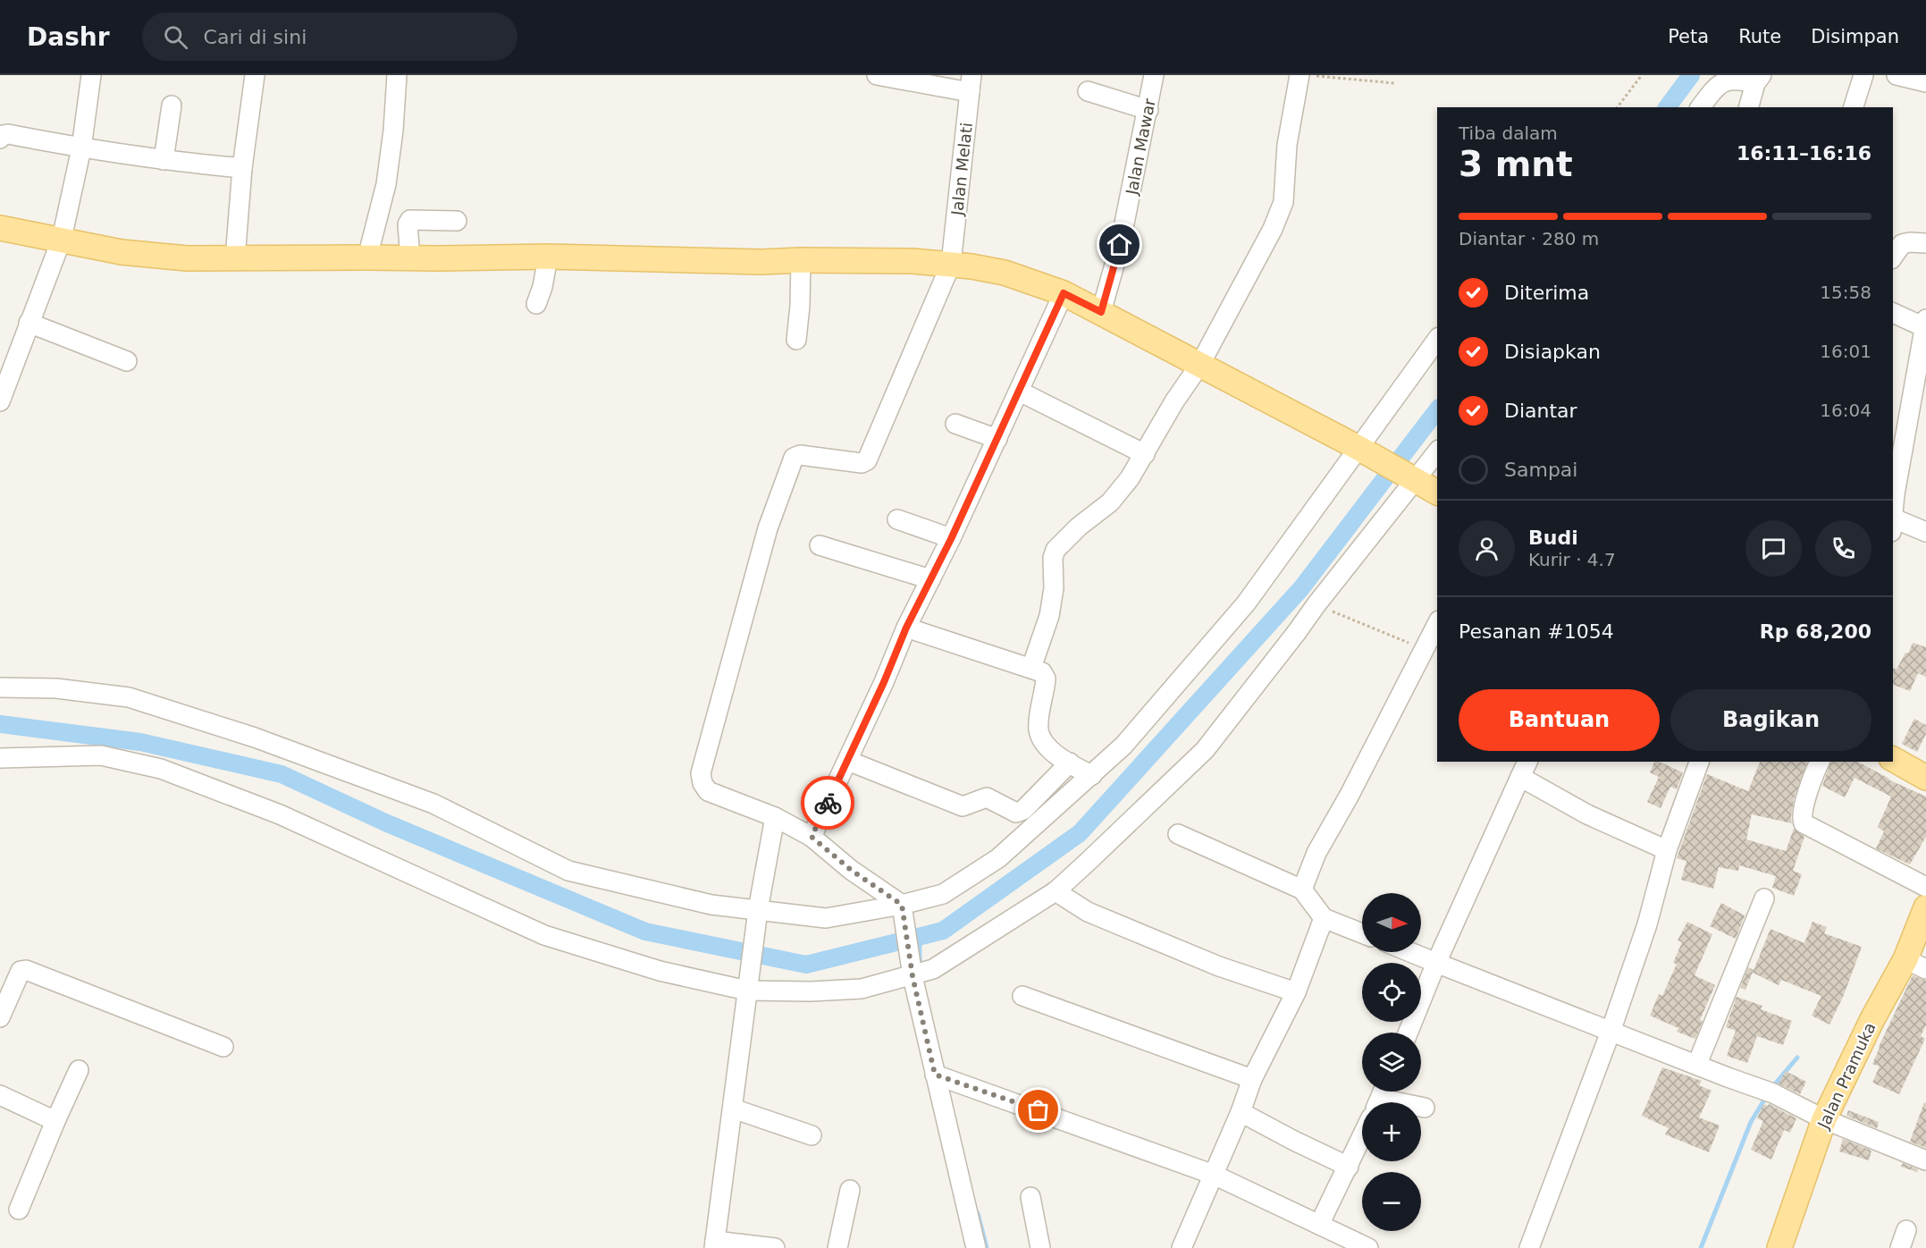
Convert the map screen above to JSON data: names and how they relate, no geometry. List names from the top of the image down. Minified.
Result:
{"streets":{"main road":["Jalan Pramuka"],"street":["Jalan Mawar","Jalan Melati"]},"north":"right","page":{"header":"Dashr","search":"Cari di sini","nav":["Peta","Rute","Disimpan"],"heading":["3 mnt","Tiba dalam","16:11–16:16"],"panel":["Budi","Kurir · 4.7","Pesanan #1054","Rp 68,200"],"bar":"Diantar · 280 m","list":[["Diterima","15:58"],["Disiapkan","16:01"],["Diantar","16:04"],"Sampai"],"buttons":["Bantuan","Bagikan"],"map_buttons":["+","−"]}}
